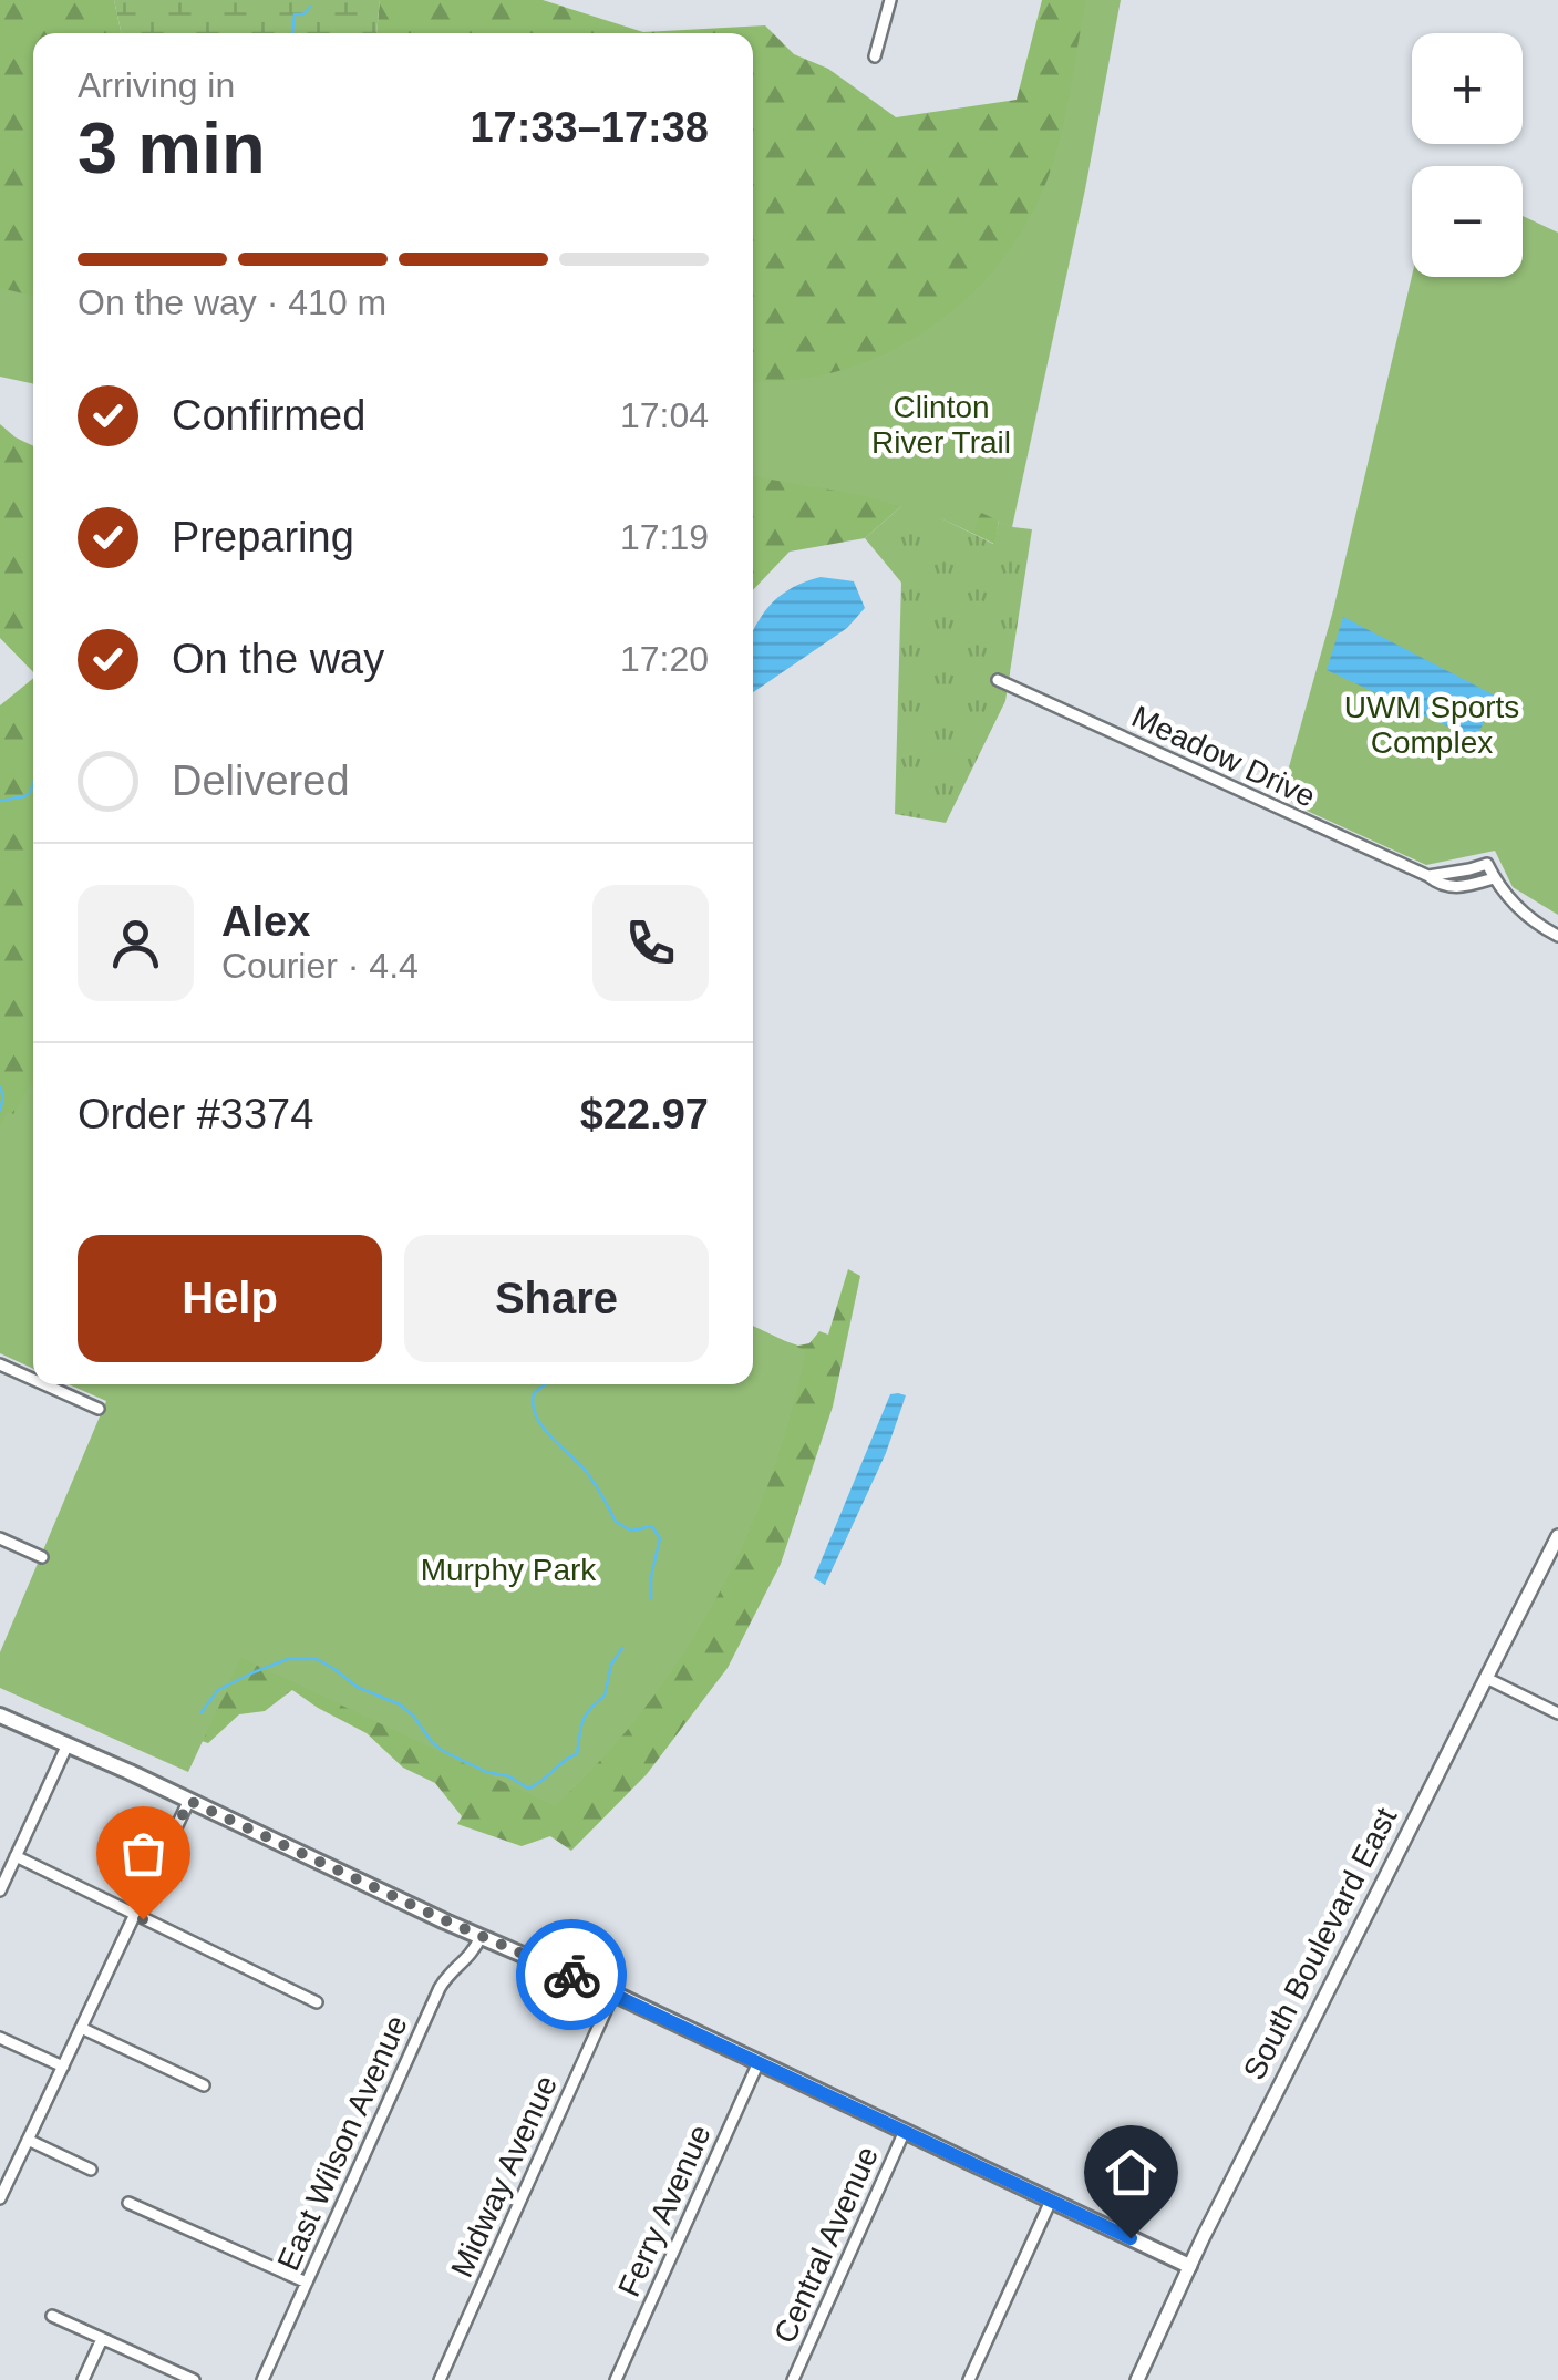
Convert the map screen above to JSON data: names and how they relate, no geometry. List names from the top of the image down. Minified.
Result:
{"streets":{"street":["Meadow Drive","South Boulevard East","East Wilson Avenue","Midway Avenue","Ferry Avenue","Central Avenue"]},"parks":["Clinton River Trail","UWM Sports Complex","Murphy Park"],"page":{"map_buttons":["+","−"],"heading":["3 min","Arriving in","17:33–17:38"],"panel":["Alex","Courier · 4.4","Order #3374","$22.97"],"bar":"On the way · 410 m","list":[["Confirmed","17:04"],["Preparing","17:19"],["On the way","17:20"],"Delivered"],"buttons":["Help","Share"]}}
